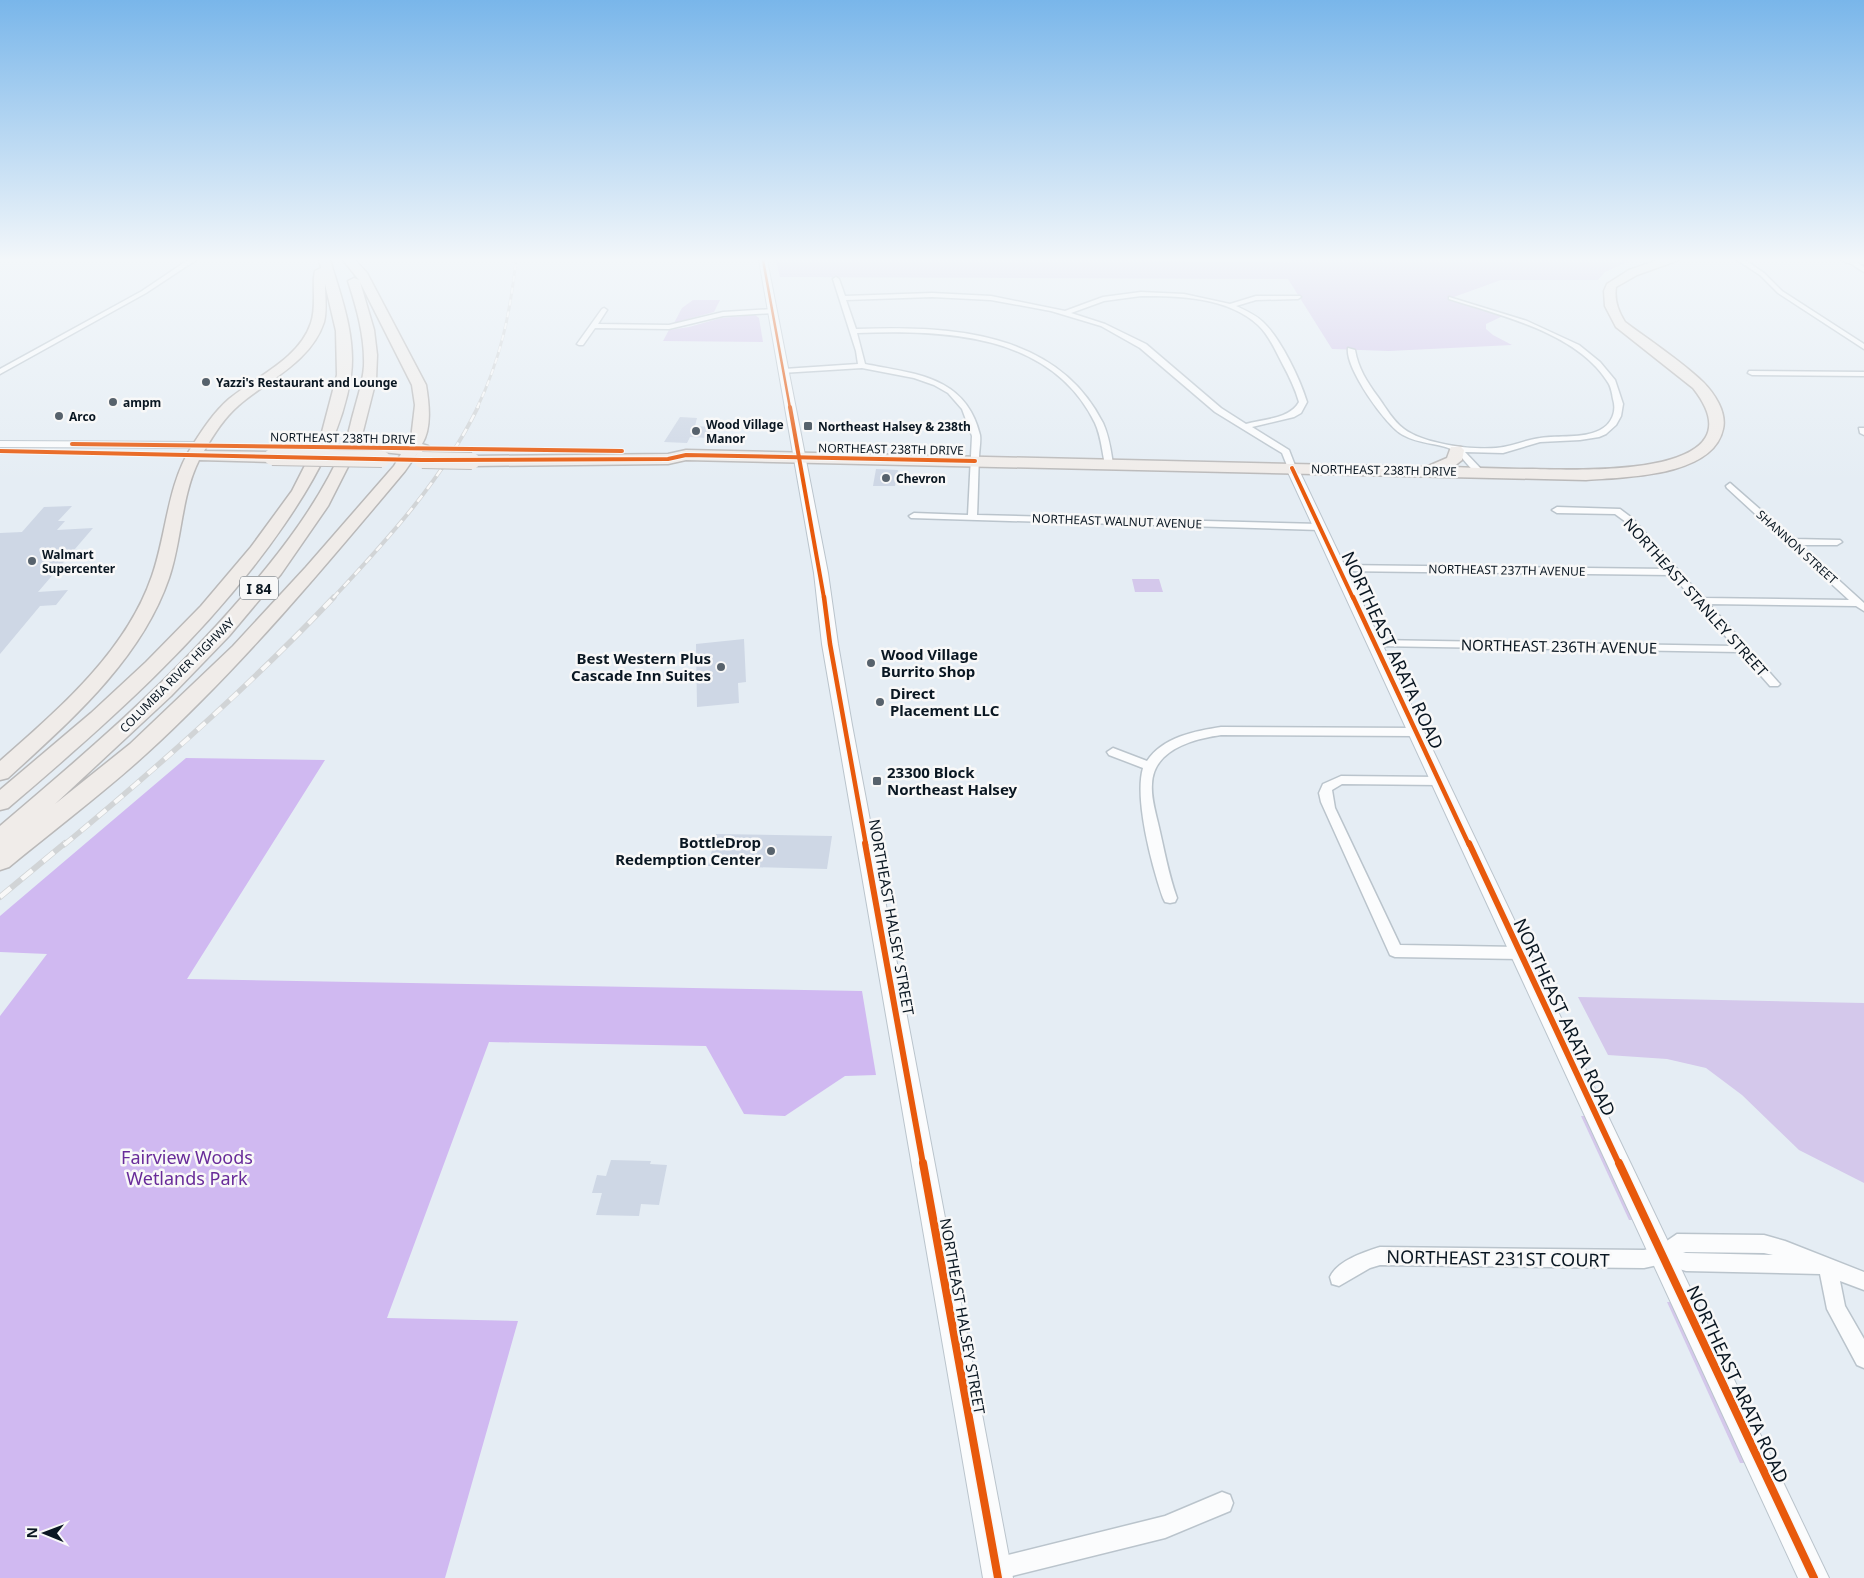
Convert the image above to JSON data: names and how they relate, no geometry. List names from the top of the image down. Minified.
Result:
{"streets":{"highway":["NORTHEAST 238TH DRIVE","I 84","COLUMBIA RIVER HIGHWAY"],"street":["NORTHEAST WALNUT AVENUE","SHANNON STREET","NORTHEAST 237TH AVENUE","NORTHEAST STANLEY STREET","NORTHEAST 236TH AVENUE","NORTHEAST ARATA ROAD","NORTHEAST HALSEY STREET","NORTHEAST 231ST COURT"]},"crossings":[["NORTHEAST 238TH DRIVE","NORTHEAST ARATA ROAD"],["NORTHEAST 238TH DRIVE","NORTHEAST HALSEY STREET"],["NORTHEAST WALNUT AVENUE","NORTHEAST ARATA ROAD"],["NORTHEAST 237TH AVENUE","NORTHEAST STANLEY STREET"],["NORTHEAST 237TH AVENUE","NORTHEAST ARATA ROAD"],["NORTHEAST STANLEY STREET","NORTHEAST 236TH AVENUE"],["NORTHEAST 236TH AVENUE","NORTHEAST ARATA ROAD"],["NORTHEAST ARATA ROAD","NORTHEAST 231ST COURT"]],"parks":["Fairview Woods Wetlands Park"],"places":{"other":["Yazzi's Restaurant and Lounge","ampm","Arco","Wood Village Manor","Chevron","Walmart Supercenter","Wood Village Burrito Shop","Best Western Plus Cascade Inn Suites","Direct Placement LLC","BottleDrop Redemption Center"],"transit":["Northeast Halsey & 238th","23300 Block Northeast Halsey"]},"north":"left"}
